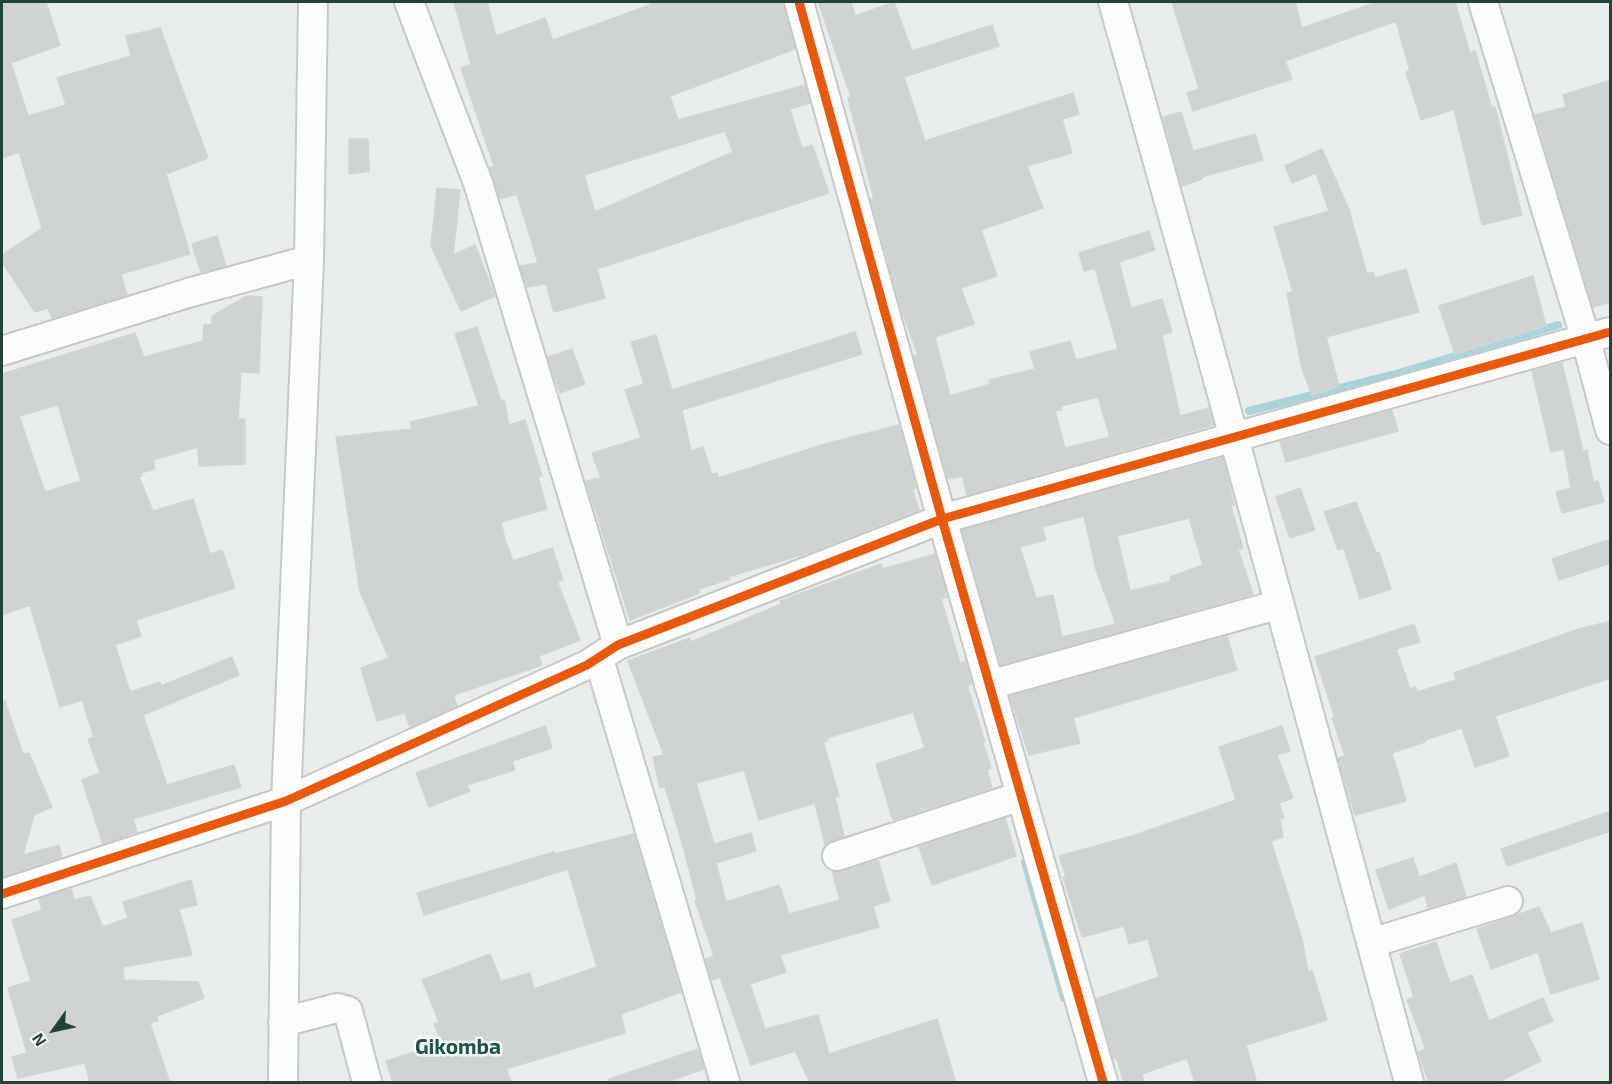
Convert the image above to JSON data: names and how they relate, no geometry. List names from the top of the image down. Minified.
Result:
{"districts":["Gikomba"],"north":"bottom left"}
